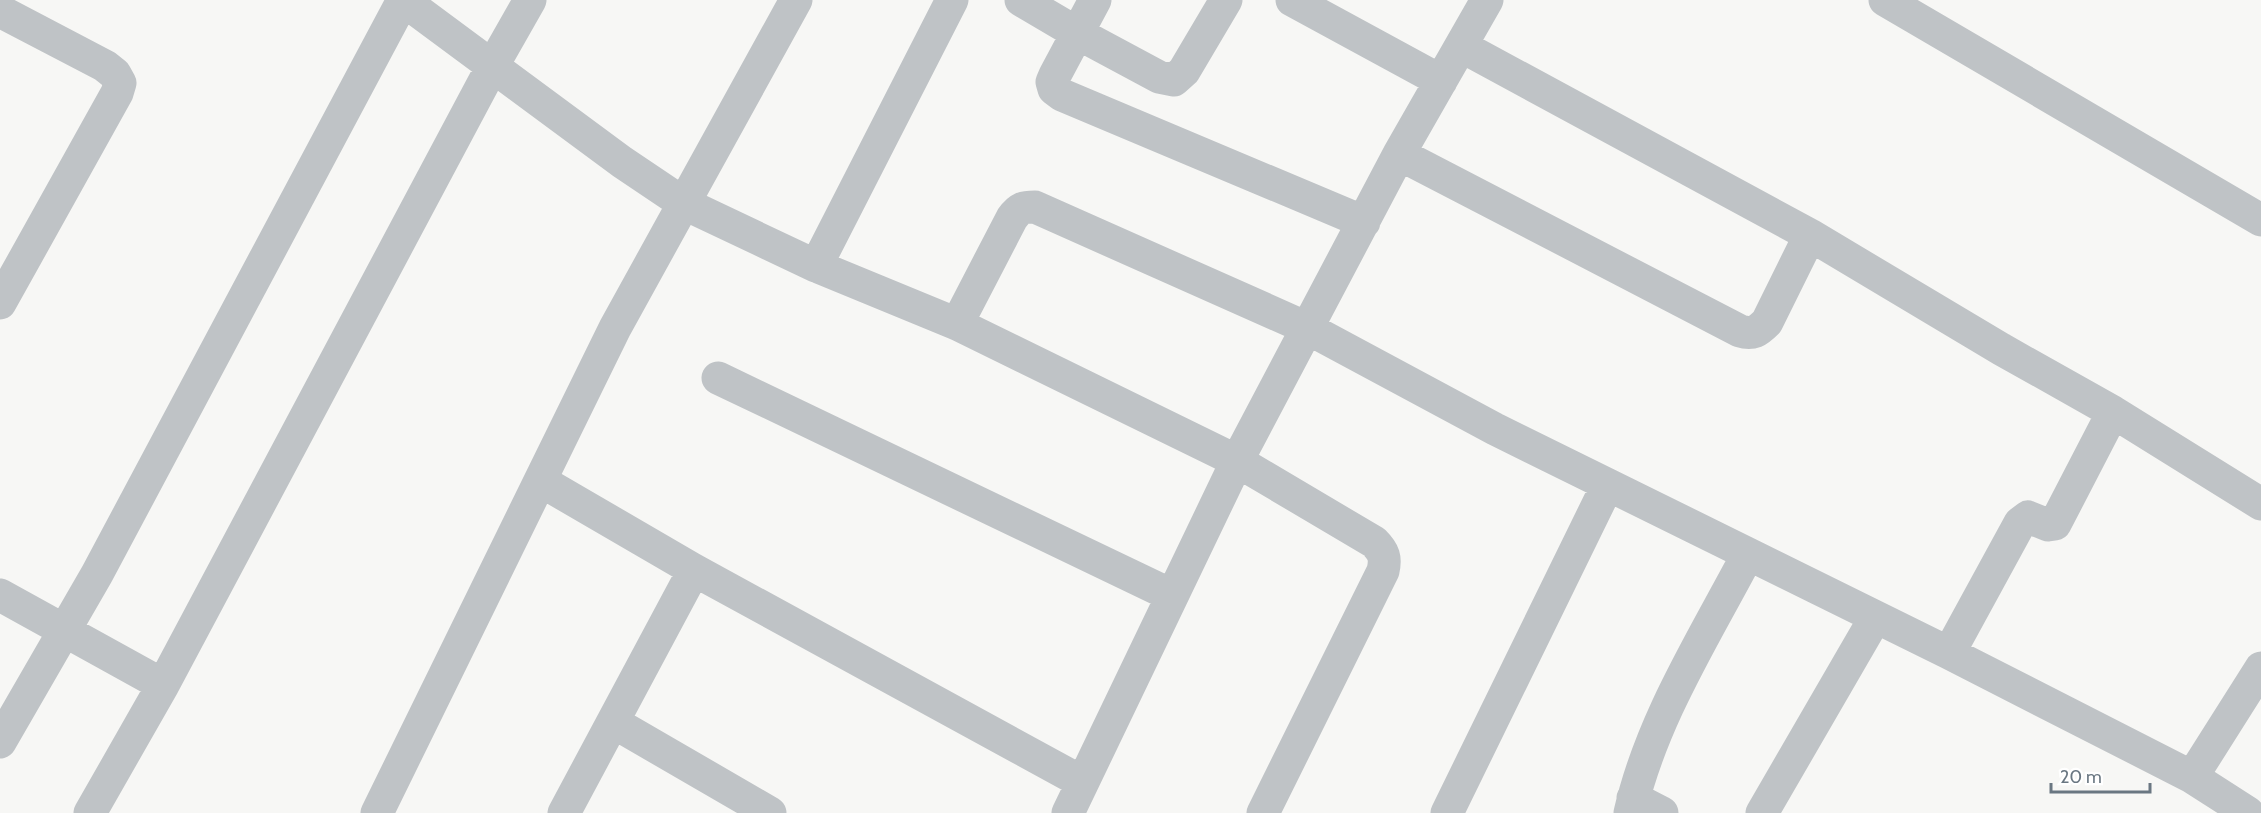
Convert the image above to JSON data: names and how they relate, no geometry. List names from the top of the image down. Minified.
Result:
{"scale_bar":"20 m"}
